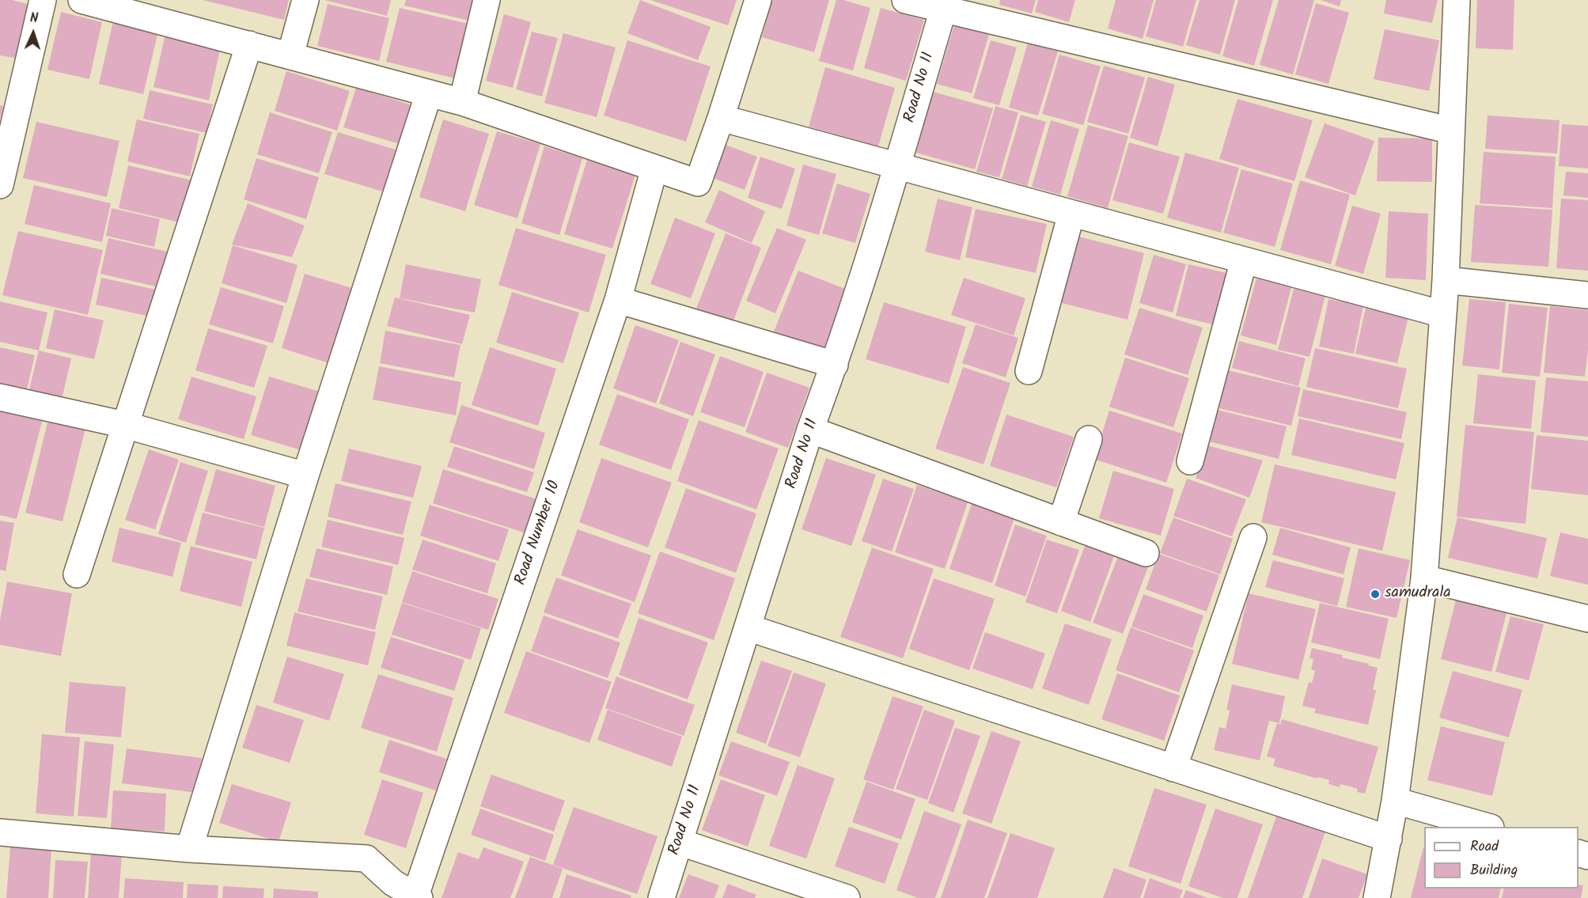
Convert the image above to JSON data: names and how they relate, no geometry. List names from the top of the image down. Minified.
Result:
{"streets":{"street":["Road No 11","Road Number 10"]},"places":["samudrala"],"legend":["Road","Building"],"north":"top"}
